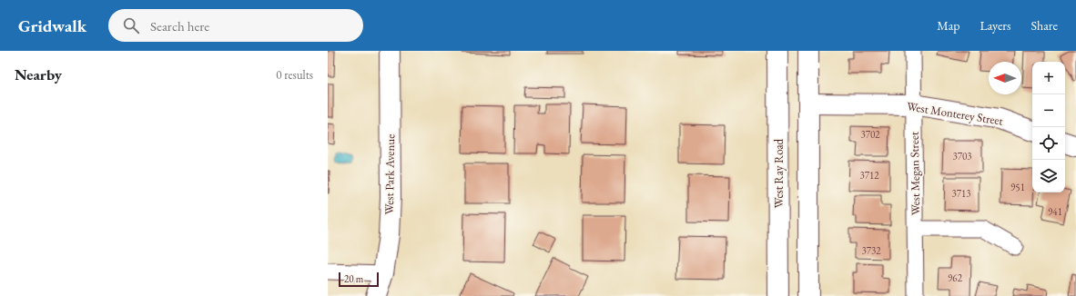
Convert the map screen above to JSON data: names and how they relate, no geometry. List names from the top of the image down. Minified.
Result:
{"streets":{"street":["West Monterey Street","West Ray Road","West Megan Street","West Park Avenue"]},"crossings":[["West Monterey Street","West Megan Street"]],"house_numbers":["3702","3703","3712","951","3713","941","3732","962"],"scale_bar":"20 m","north":"left","page":{"header":"Gridwalk","search":"Search here","nav":["Map","Layers","Share"],"heading":["Nearby","0 results"],"map_buttons":["+","−"],"scale":"20 m"}}
